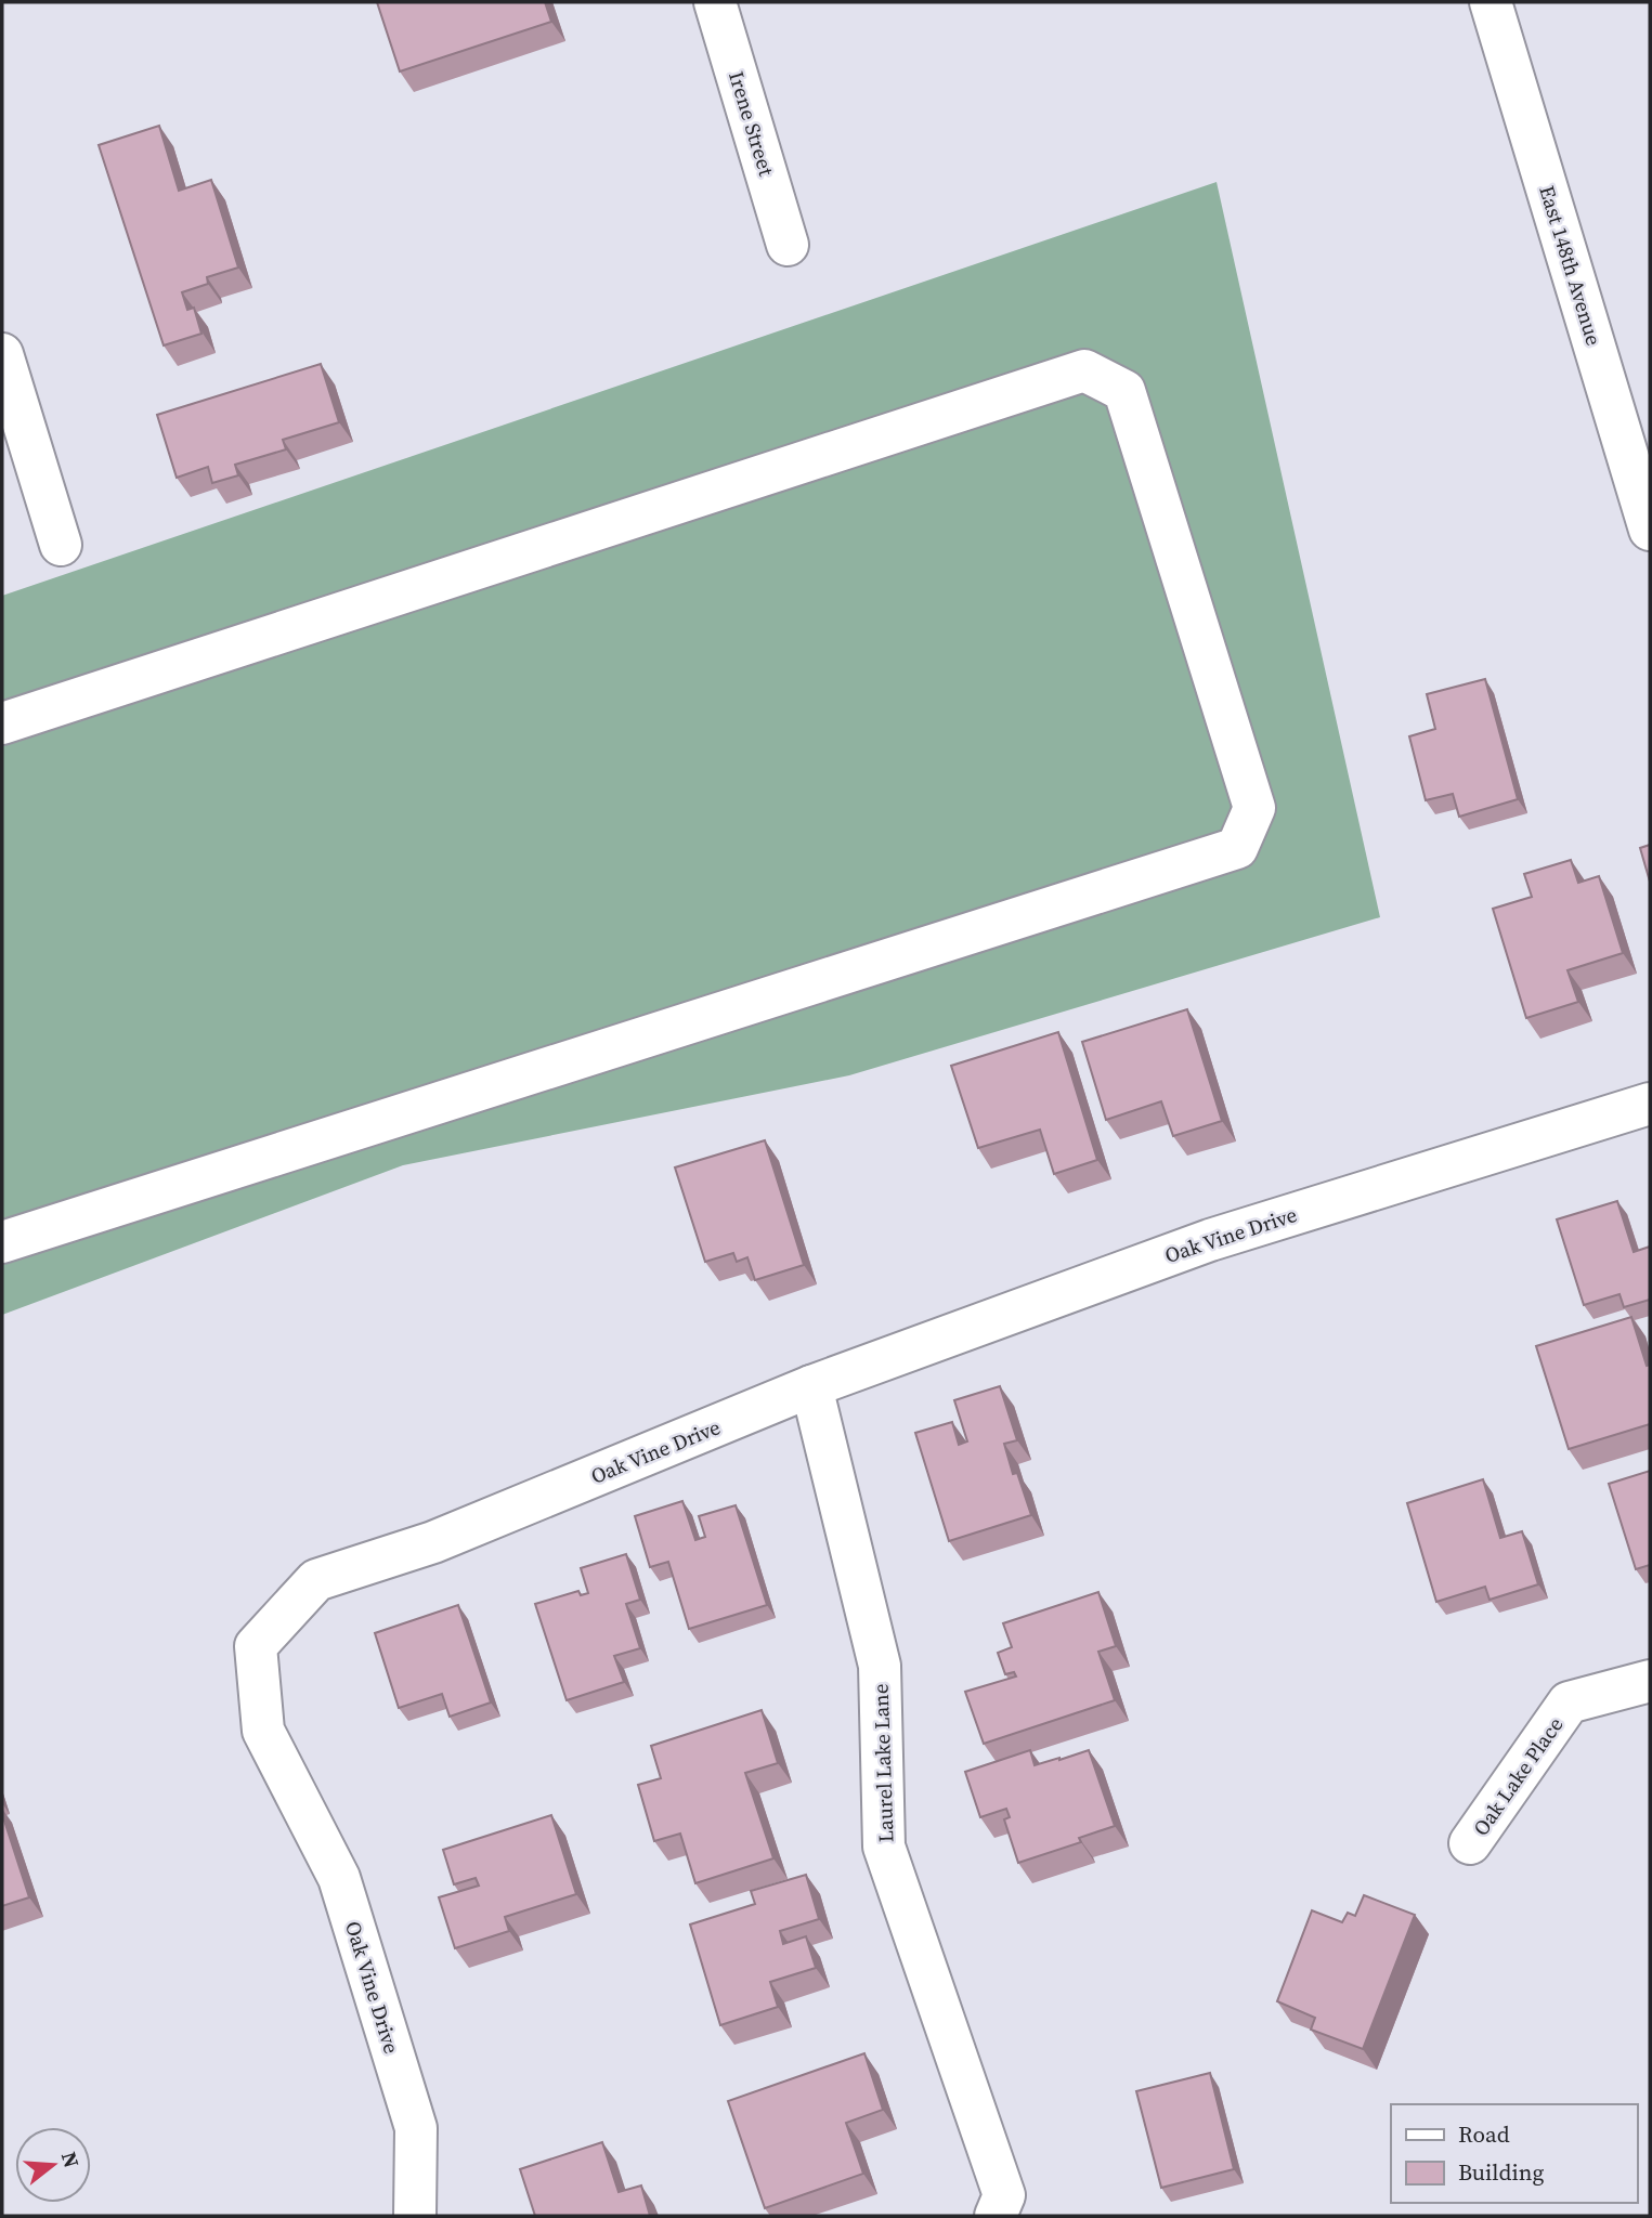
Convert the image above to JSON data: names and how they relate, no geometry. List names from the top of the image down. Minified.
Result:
{"streets":{"street":["Irene Street","East 148th Avenue","Oak Vine Drive","Laurel Lake Lane","Oak Lake Place"]},"crossings":[["Oak Vine Drive","Laurel Lake Lane"]],"legend":["Road","Building"],"north":"right"}
